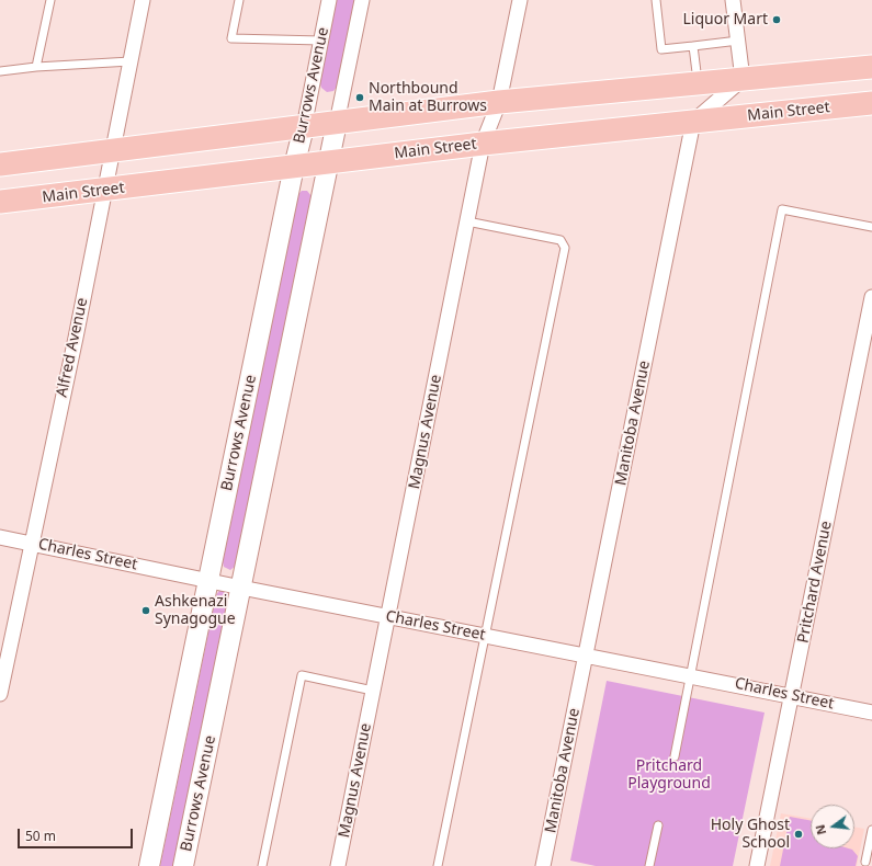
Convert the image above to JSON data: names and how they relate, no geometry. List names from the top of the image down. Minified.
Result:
{"streets":{"main road":["Main Street"],"street":["Burrows Avenue","Alfred Avenue","Manitoba Avenue","Magnus Avenue","Charles Street","Pritchard Avenue"]},"crossings":[["Burrows Avenue","Main Street"],["Burrows Avenue","Charles Street"],["Main Street","Alfred Avenue"],["Main Street","Manitoba Avenue"],["Main Street","Magnus Avenue"],["Alfred Avenue","Charles Street"],["Manitoba Avenue","Charles Street"],["Magnus Avenue","Charles Street"],["Charles Street","Pritchard Avenue"]],"parks":["Pritchard Playground"],"places":["Liquor Mart","Northbound Main at Burrows","Ashkenazi Synagogue","Holy Ghost School"],"scale_bar":"50 m","north":"left"}
